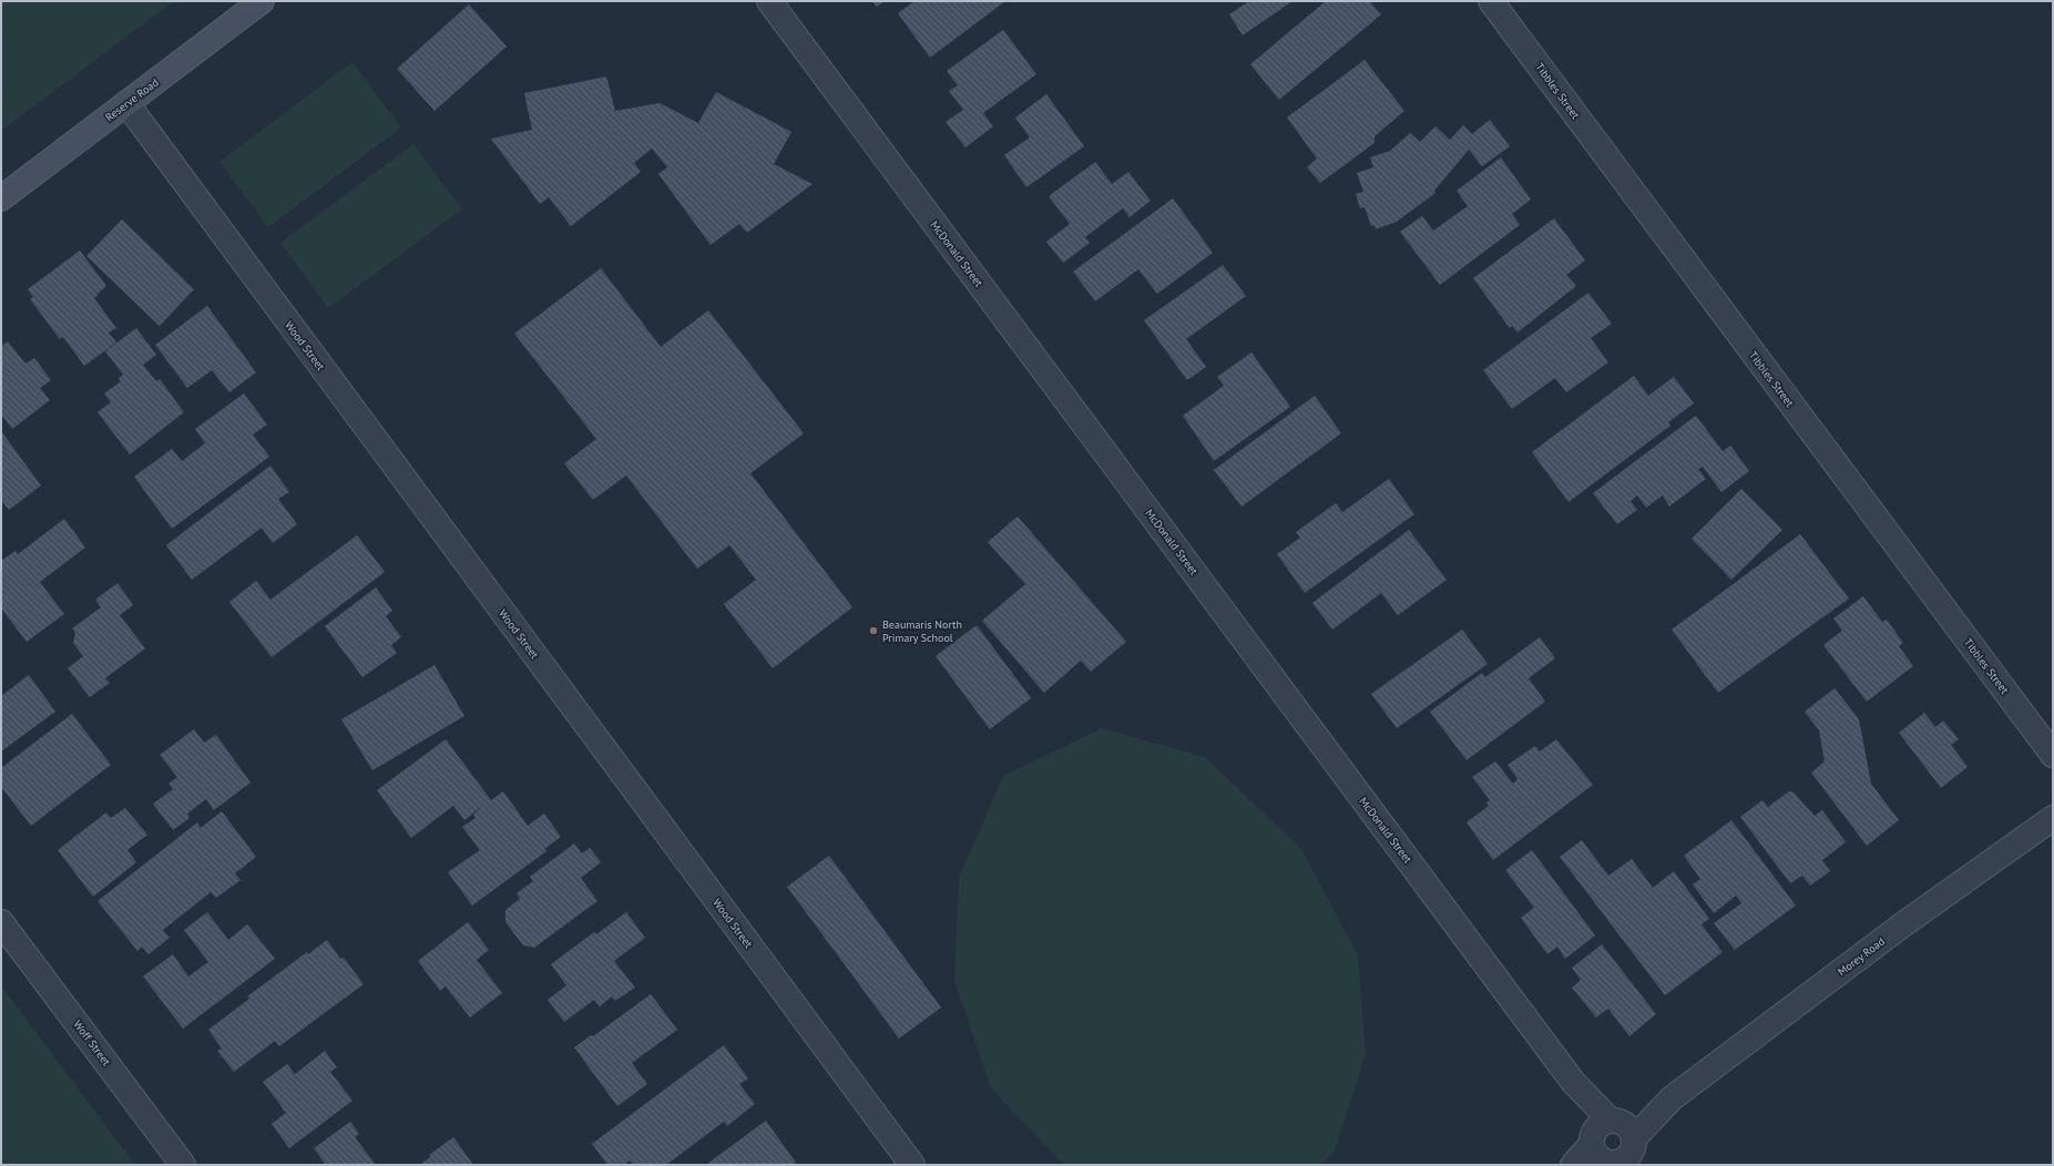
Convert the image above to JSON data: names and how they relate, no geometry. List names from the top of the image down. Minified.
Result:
{"streets":{"street":["Tibbles Street","Reserve Road","McDonald Street","Wood Street","Morey Road","Woff Street"]},"crossings":[["Reserve Road","Wood Street"],["McDonald Street","Morey Road"]],"places":["Beaumaris North Primary School"]}
